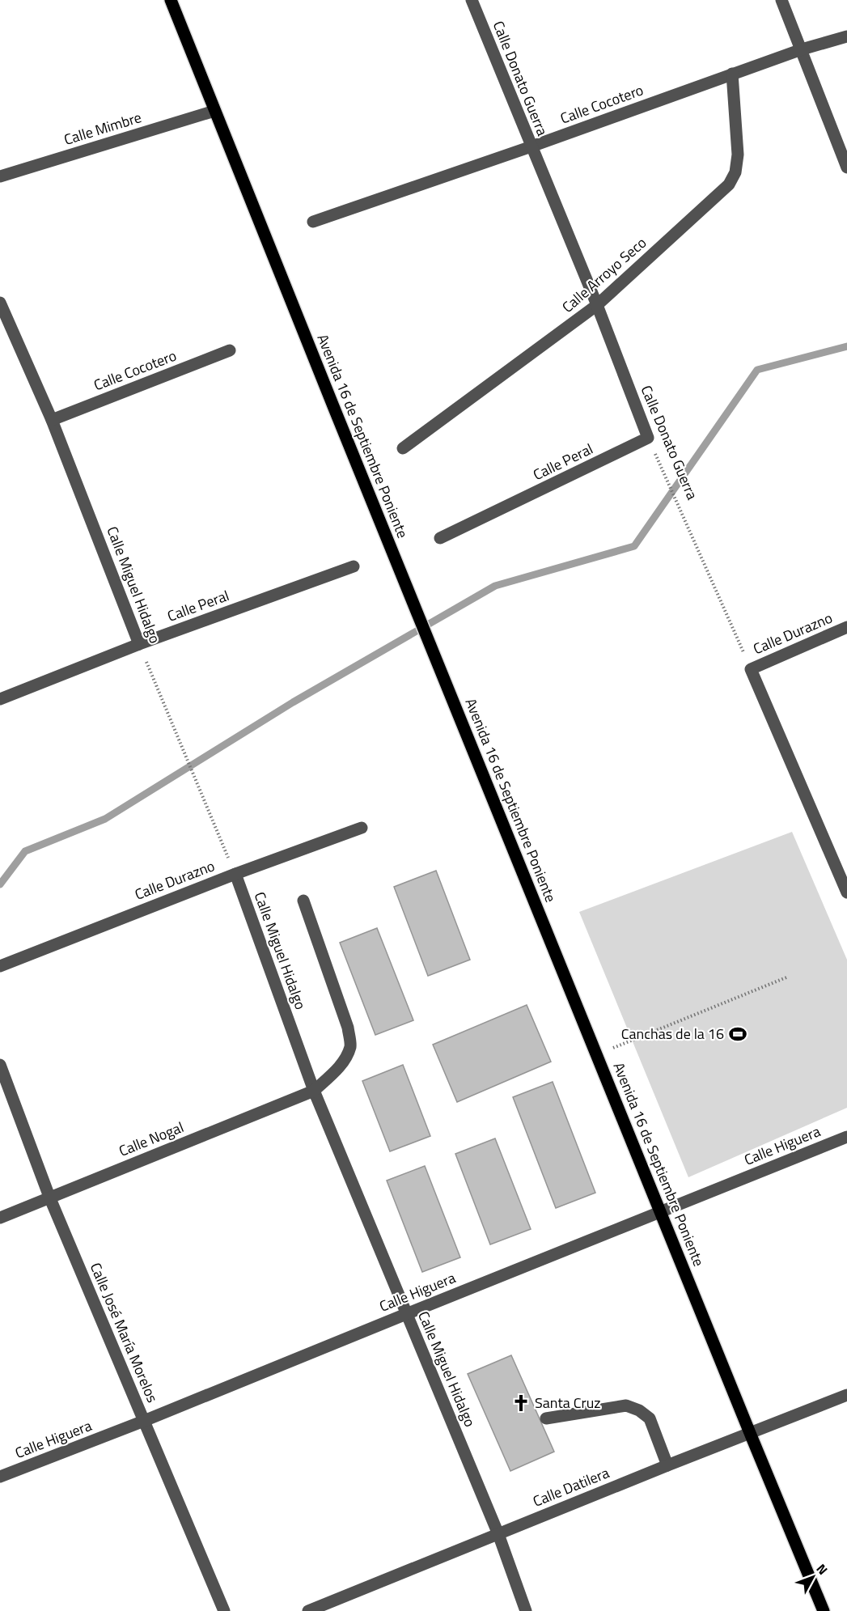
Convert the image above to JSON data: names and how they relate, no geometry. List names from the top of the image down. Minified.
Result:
{"streets":{"main road":["Avenida 16 de Septiembre Poniente"],"street":["Calle Donato Guerra","Calle Cocotero","Calle Mimbre","Calle Arroyo Seco","Calle Peral","Calle Miguel Hidalgo","Calle Durazno","Calle Nogal","Calle Higuera","Calle José María Morelos","Calle Datilera"]},"crossings":[["Calle Donato Guerra","Calle Cocotero"],["Calle Donato Guerra","Calle Arroyo Seco"],["Calle Donato Guerra","Calle Peral"],["Calle Donato Guerra","Calle Durazno"],["Calle Cocotero","Calle Arroyo Seco"],["Calle Cocotero","Calle Miguel Hidalgo"],["Calle Mimbre","Avenida 16 de Septiembre Poniente"],["Avenida 16 de Septiembre Poniente","Calle Higuera"],["Avenida 16 de Septiembre Poniente","Calle Datilera"],["Calle Peral","Calle Miguel Hidalgo"],["Calle Miguel Hidalgo","Calle Durazno"],["Calle Miguel Hidalgo","Calle Nogal"],["Calle Miguel Hidalgo","Calle Higuera"],["Calle Miguel Hidalgo","Calle Datilera"],["Calle Nogal","Calle José María Morelos"],["Calle Higuera","Calle José María Morelos"]],"places":{"sports":["Canchas de la 16"],"church":["Santa Cruz"]},"north":"top right"}
